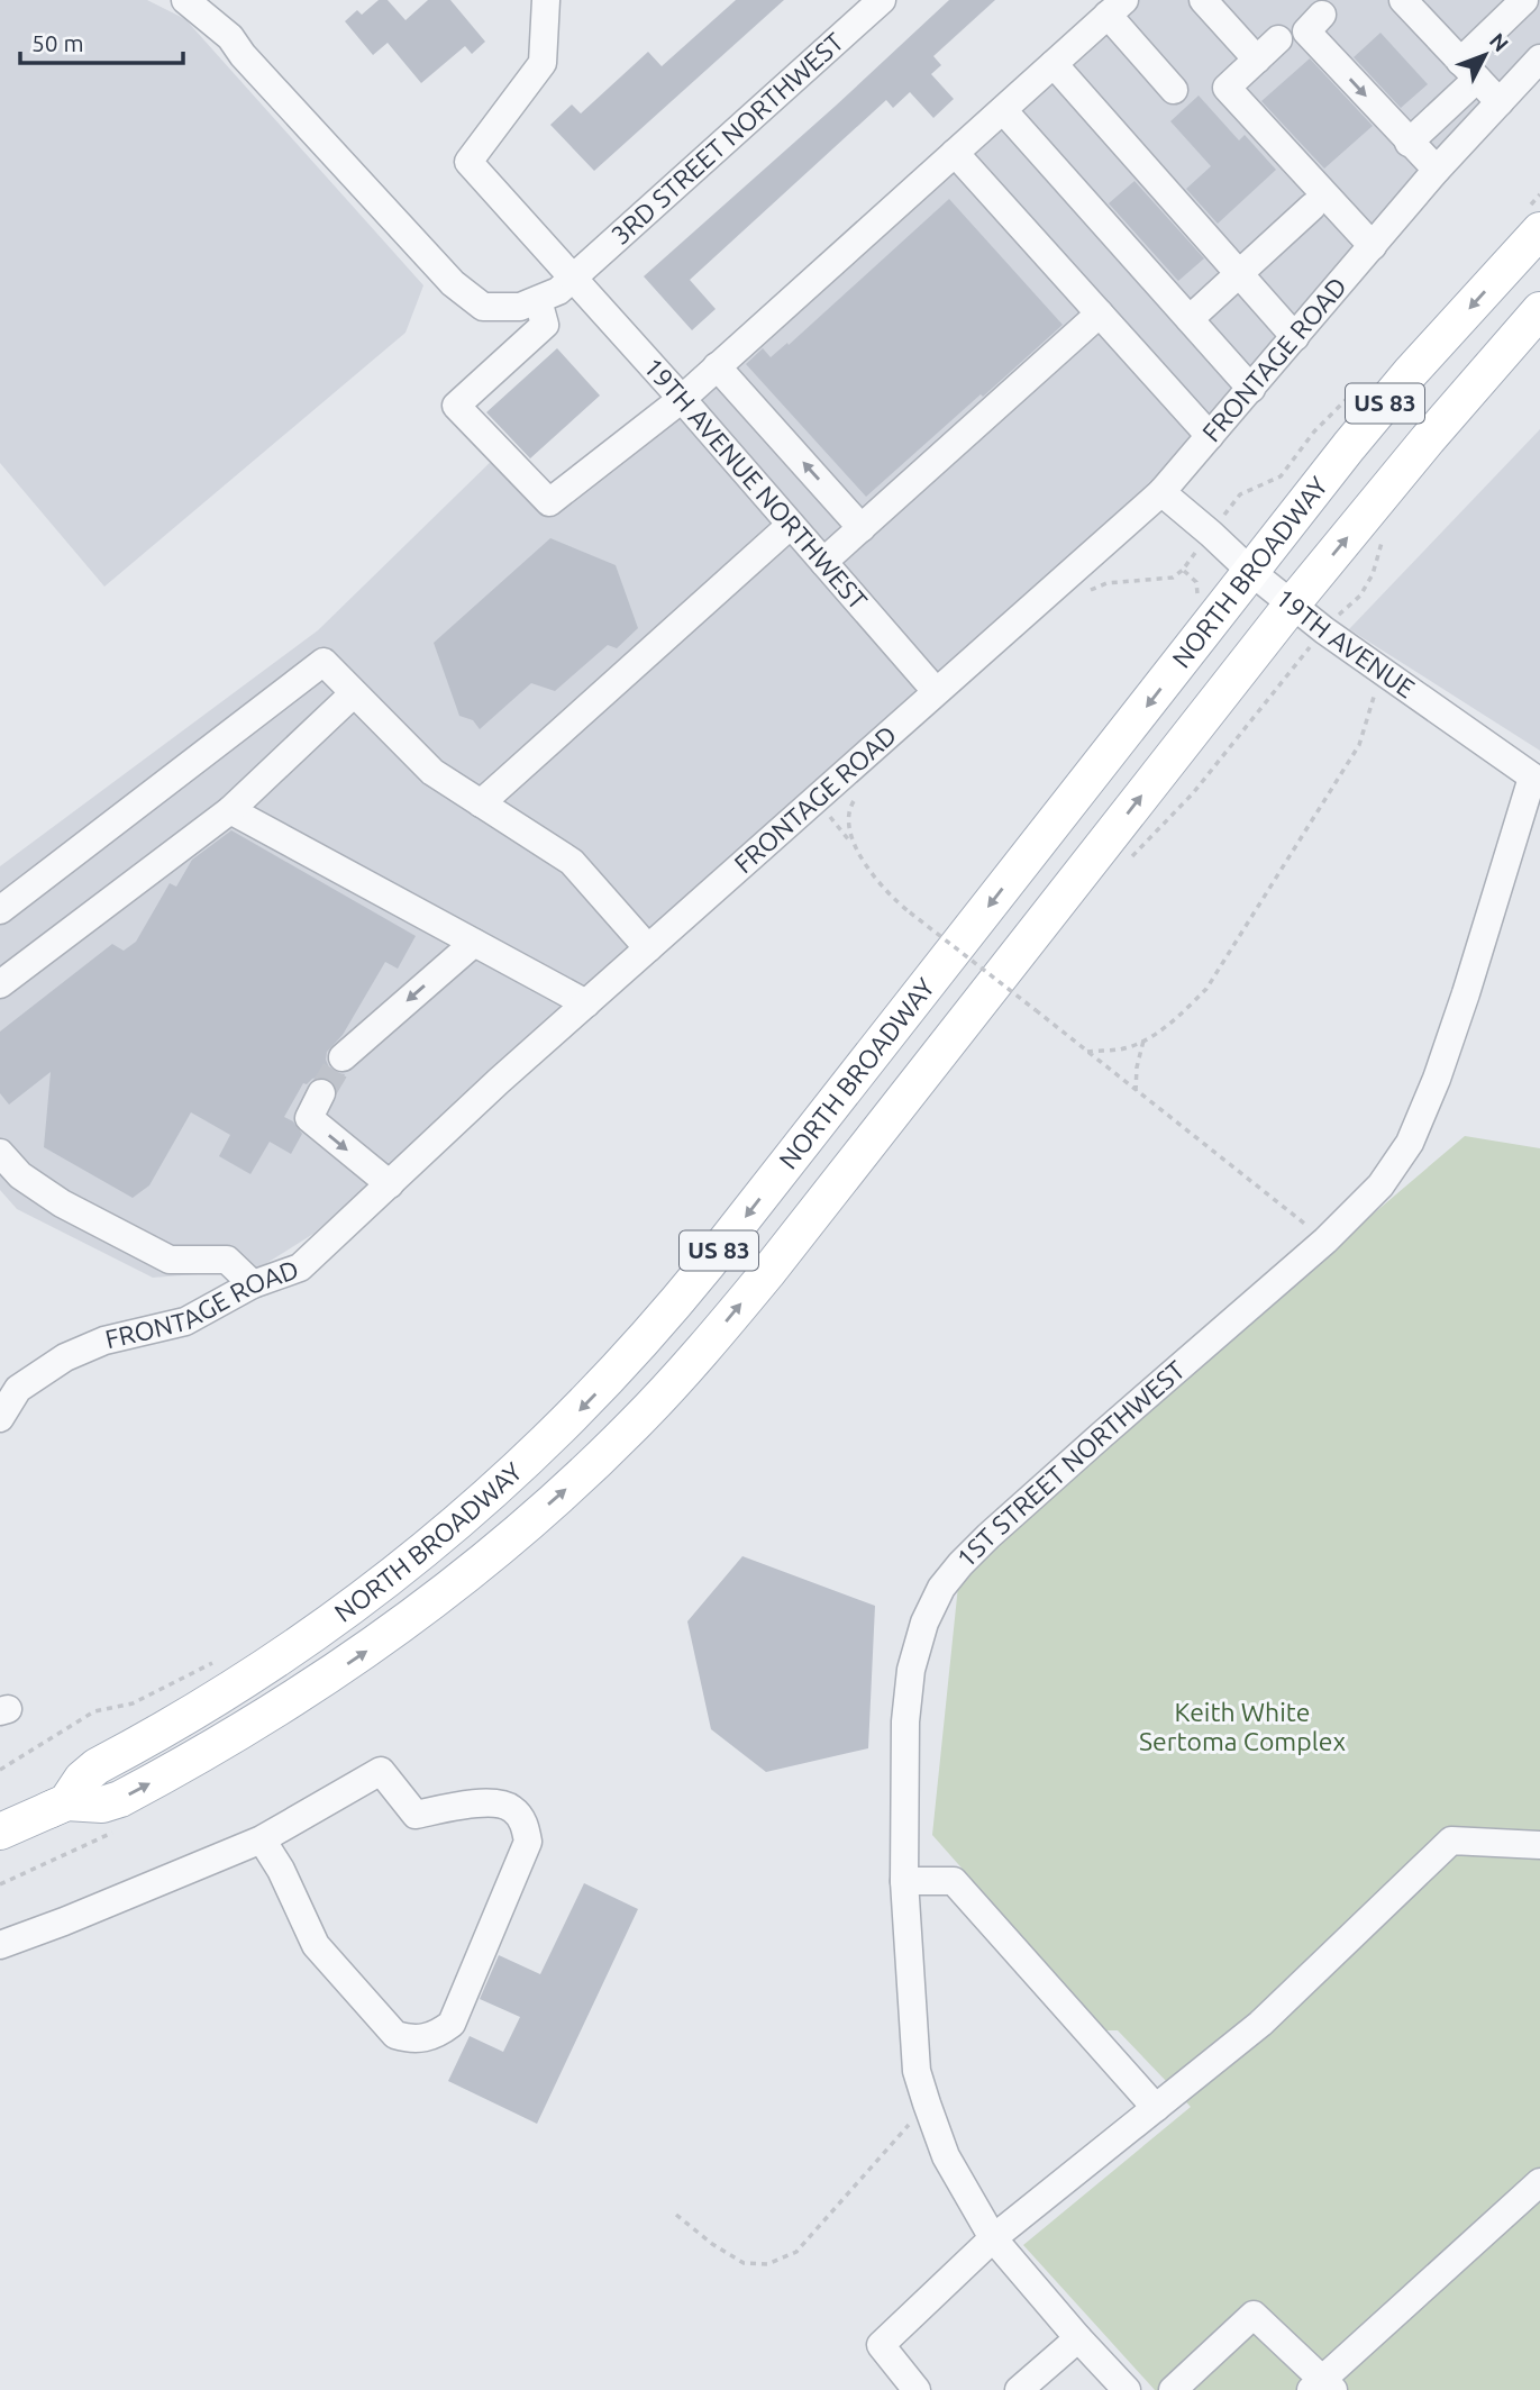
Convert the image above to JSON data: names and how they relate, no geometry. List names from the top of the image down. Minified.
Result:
{"streets":{"main road":["US 83","NORTH BROADWAY"],"street":["3RD STREET NORTHWEST","FRONTAGE ROAD","19TH AVENUE NORTHWEST","19TH AVENUE","1ST STREET NORTHWEST"]},"crossings":[["3RD STREET NORTHWEST","19TH AVENUE NORTHWEST"],["FRONTAGE ROAD","19TH AVENUE NORTHWEST"],["FRONTAGE ROAD","19TH AVENUE"],["NORTH BROADWAY","19TH AVENUE"],["19TH AVENUE","1ST STREET NORTHWEST"]],"parks":["Keith White Sertoma Complex"],"scale_bar":"50 m","north":"top right"}
